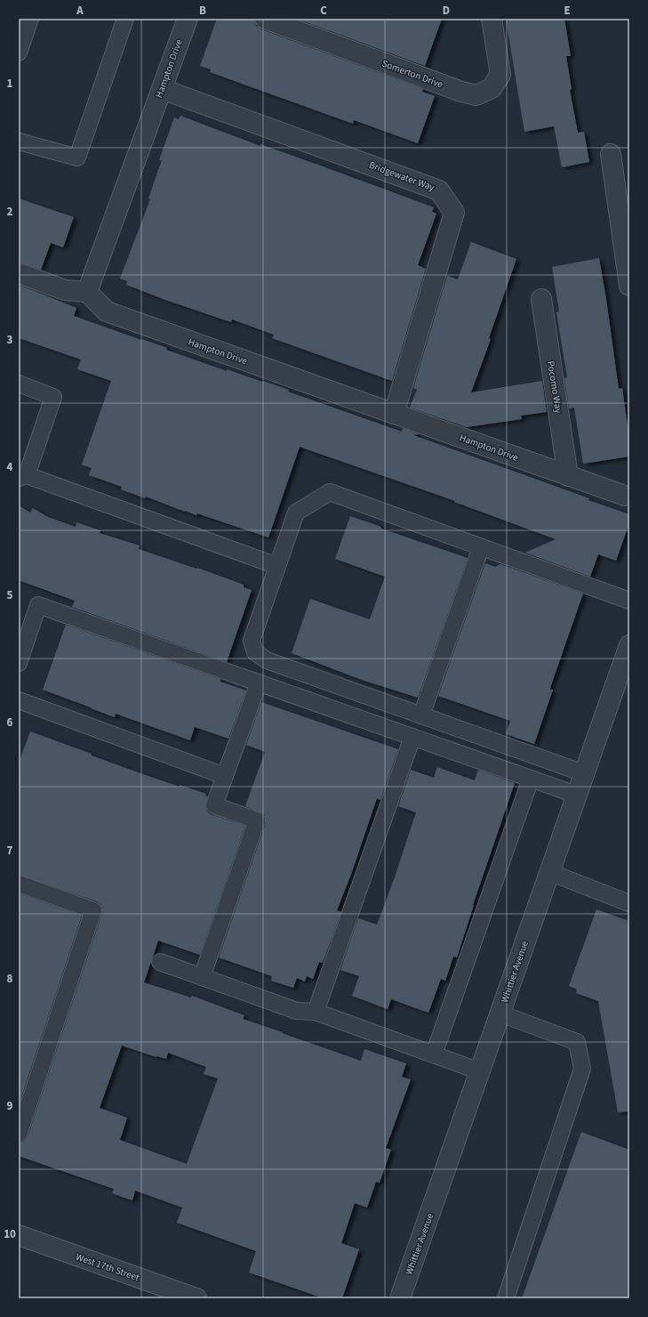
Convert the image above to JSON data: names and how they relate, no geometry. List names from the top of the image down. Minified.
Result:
{"streets":{"street":["Hampton Drive","Somerton Drive","Bridgewater Way","Pocomo Way","Whittier Avenue","West 17th Street"]},"crossings":[["Hampton Drive","Bridgewater Way"],["Hampton Drive","Pocomo Way"]],"grid":{"columns":["A","B","C","D","E"],"rows":["1","2","3","4","5","6","7","8","9","10"]}}
